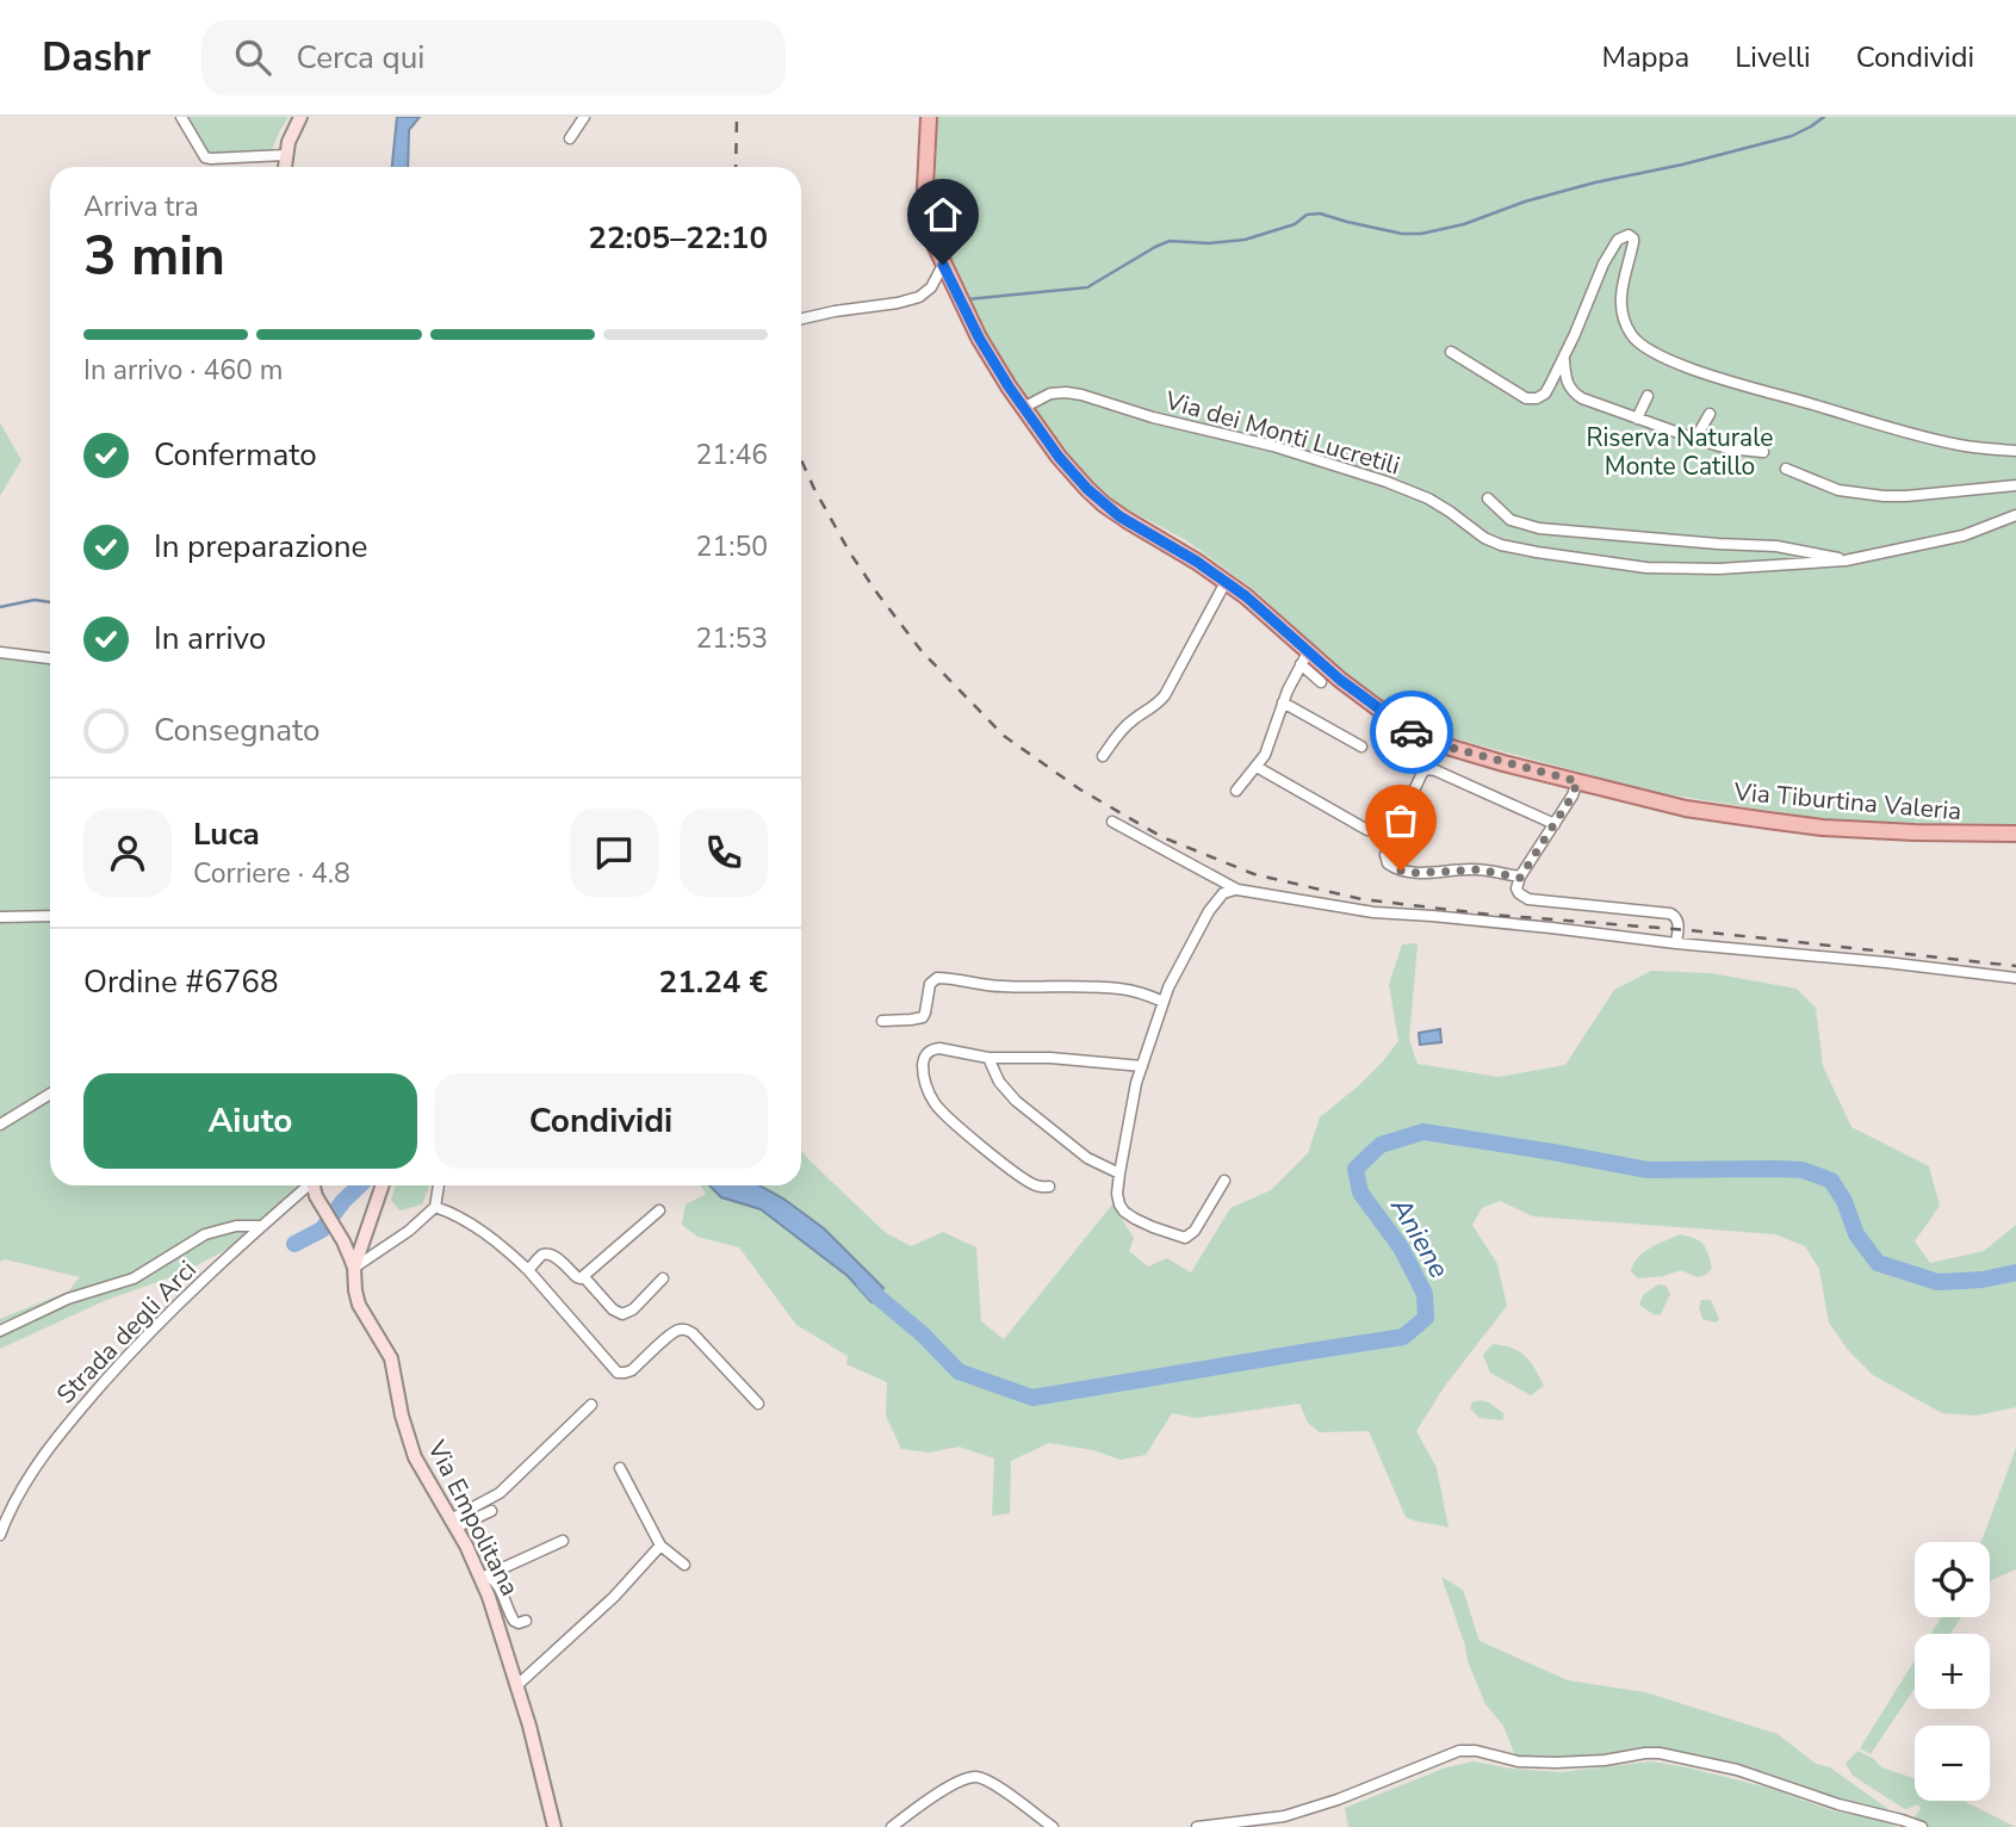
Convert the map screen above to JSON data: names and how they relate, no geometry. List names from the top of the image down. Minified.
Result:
{"streets":{"main road":["Via Tiburtina Valeria","Via Empolitana"],"street":["Via dei Monti Lucretili","Strada degli Arci"]},"crossings":[["Via dei Monti Lucretili","Via Tiburtina Valeria"]],"water":["Aniene"],"parks":["Riserva Naturale Monte Catillo"],"page":{"header":"Dashr","search":"Cerca qui","nav":["Mappa","Livelli","Condividi"],"heading":["3 min","Arriva tra","22:05–22:10"],"panel":["Luca","Corriere · 4.8","Ordine #6768","21.24 €"],"bar":"In arrivo · 460 m","list":[["Confermato","21:46"],["In preparazione","21:50"],["In arrivo","21:53"],"Consegnato"],"buttons":["Aiuto","Condividi"],"map_buttons":["+","−"]}}
